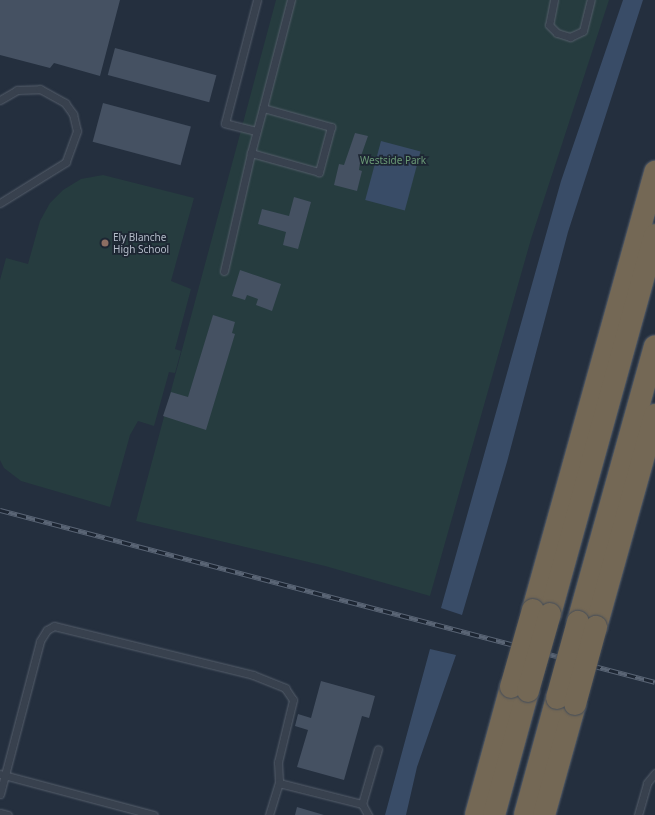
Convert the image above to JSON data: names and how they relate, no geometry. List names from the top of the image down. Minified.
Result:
{"parks":["Westside Park"],"places":["Ely Blanche High School"]}
